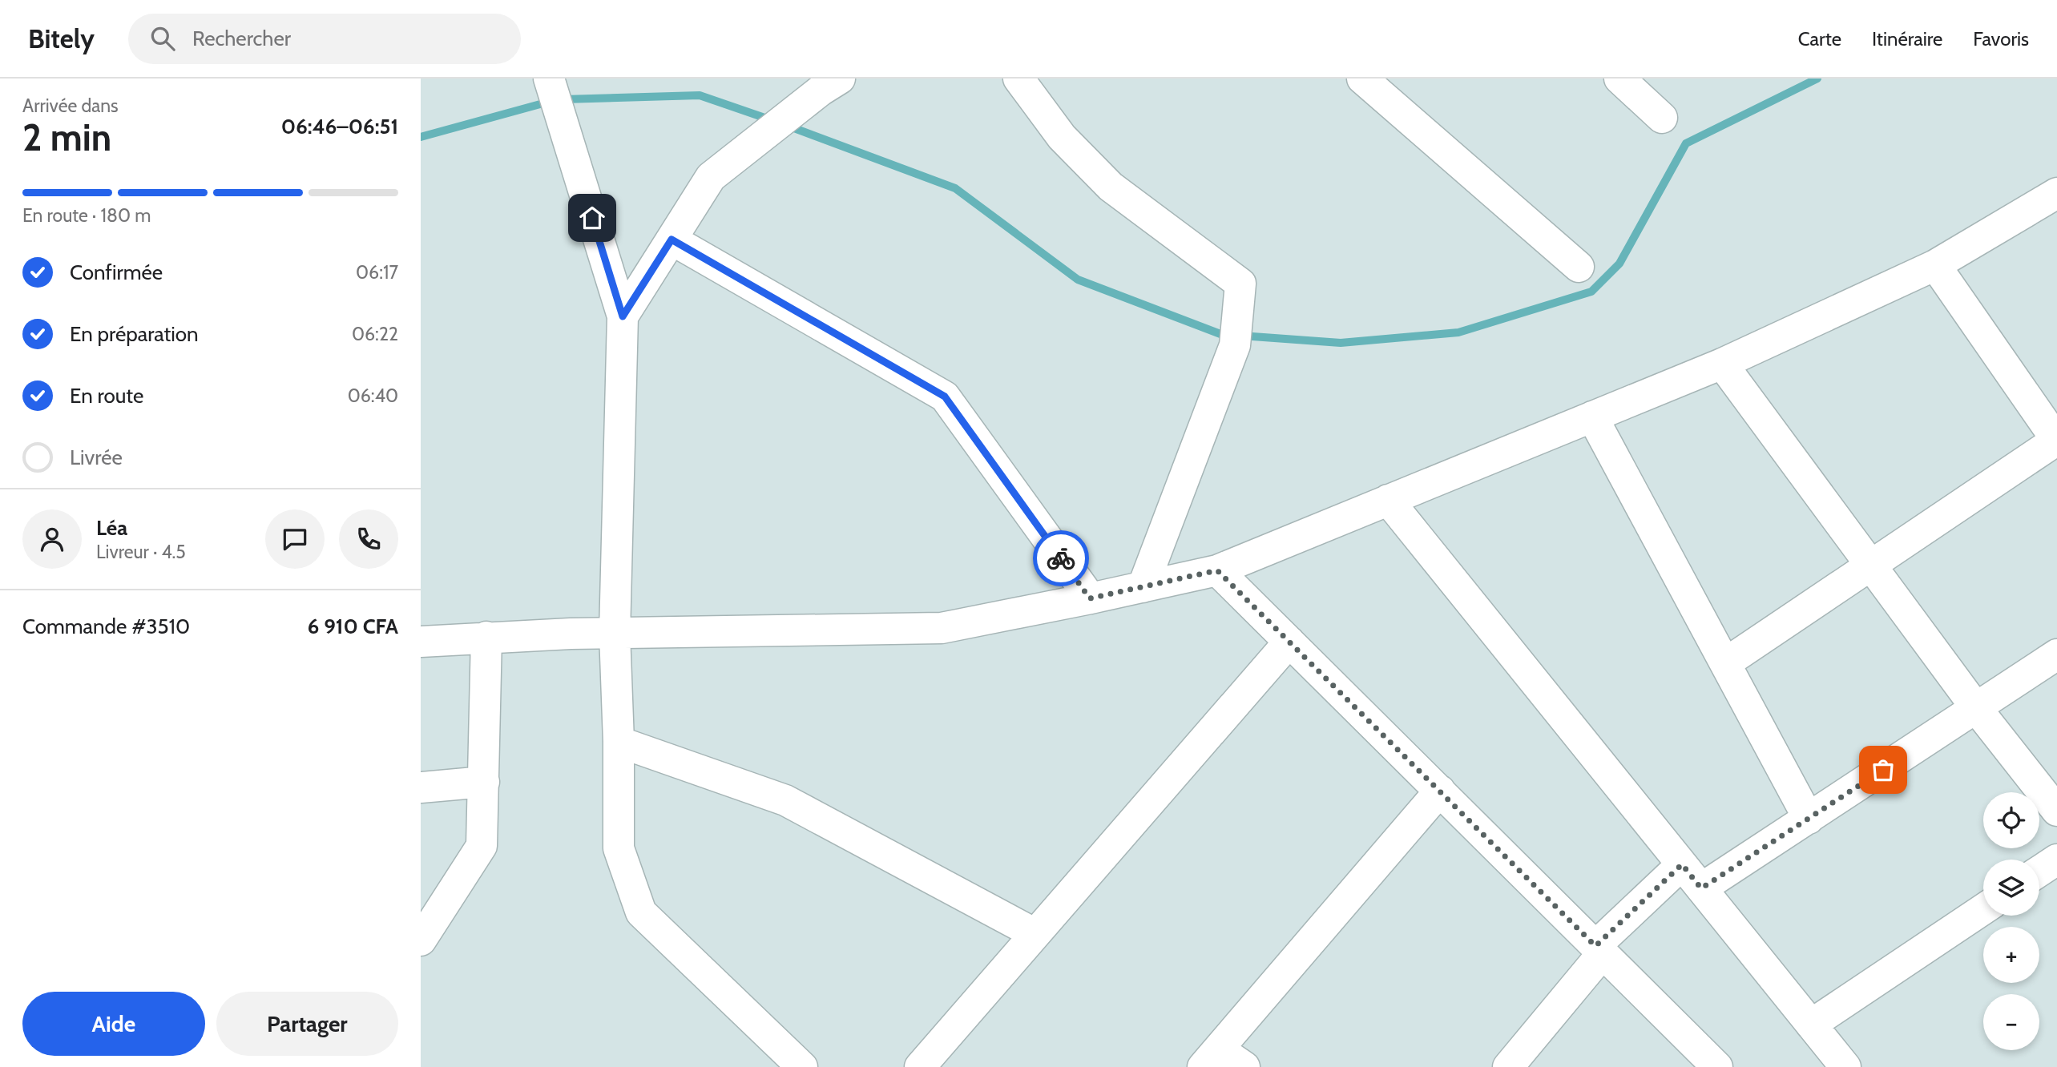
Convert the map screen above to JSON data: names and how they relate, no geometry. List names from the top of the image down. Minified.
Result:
{"page":{"header":"Bitely","search":"Rechercher","nav":["Carte","Itinéraire","Favoris"],"heading":["2 min","Arrivée dans","06:46–06:51"],"panel":["Léa","Livreur · 4.5","Commande #3510","6 910 CFA"],"bar":"En route · 180 m","list":[["Confirmée","06:17"],["En préparation","06:22"],["En route","06:40"],"Livrée"],"map_buttons":["+","−"],"buttons":["Aide","Partager"]}}
